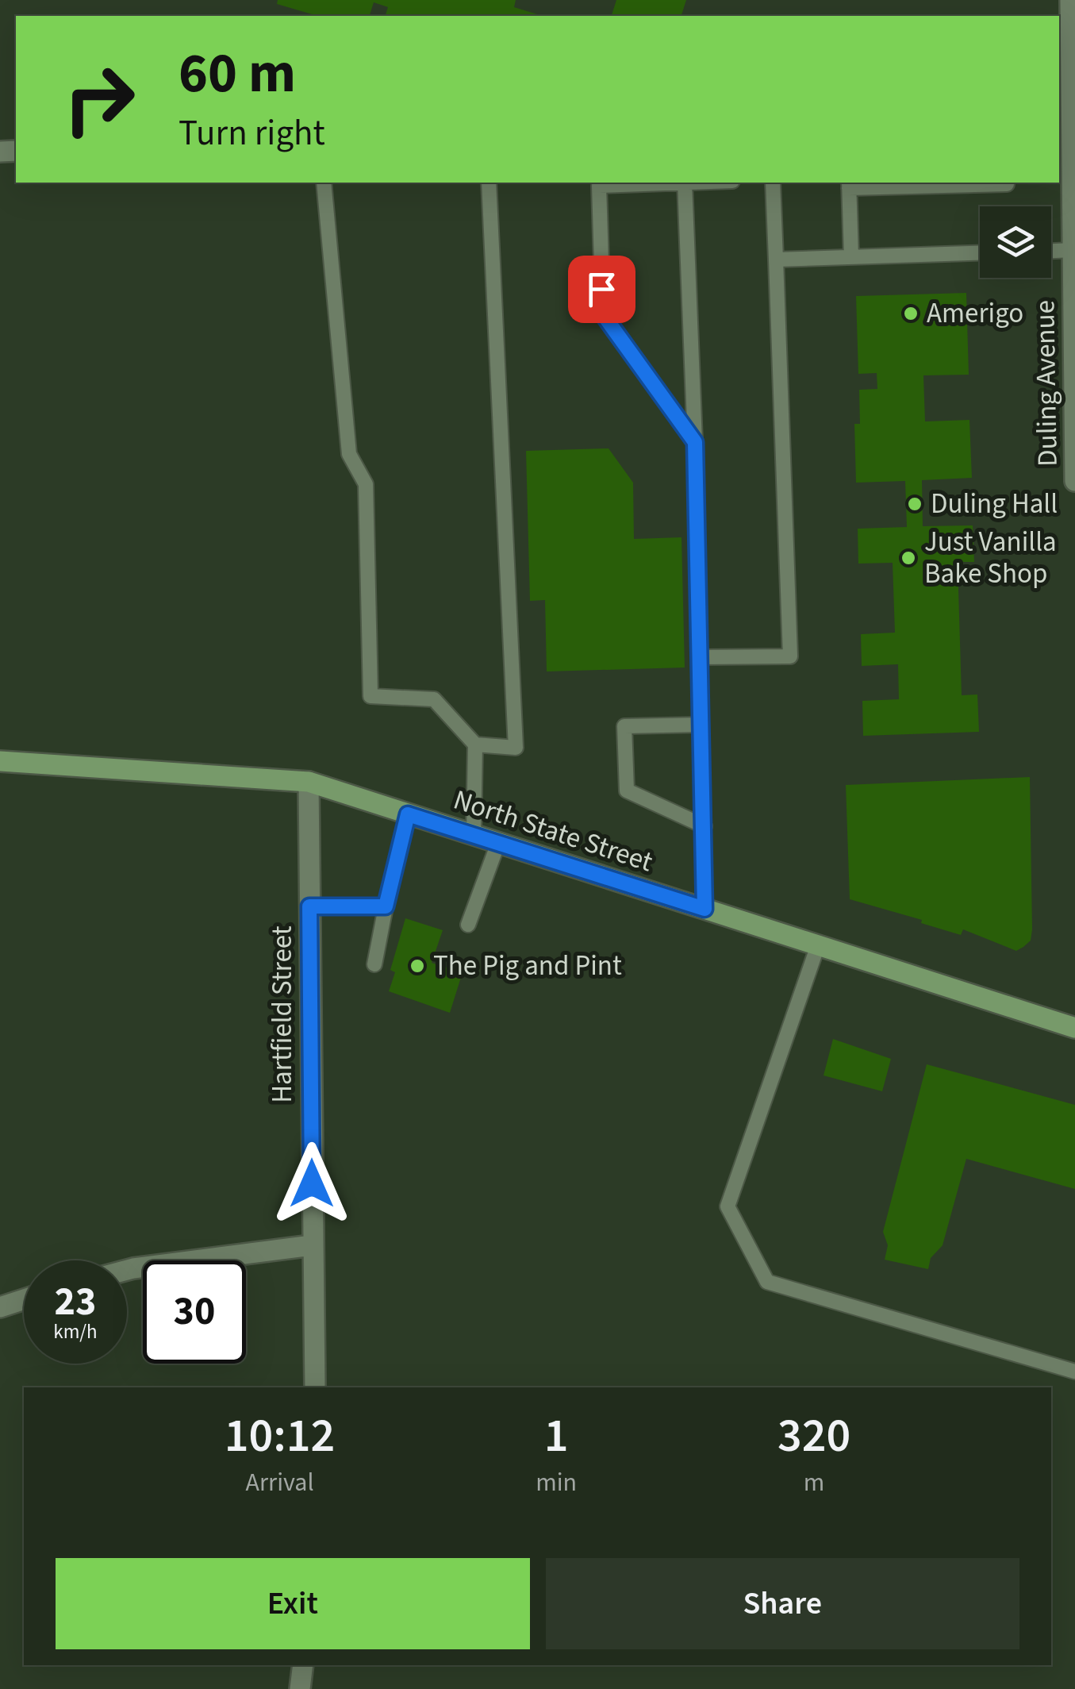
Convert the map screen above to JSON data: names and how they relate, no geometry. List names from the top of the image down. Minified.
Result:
{"streets":{"main road":["North State Street"],"street":["Duling Avenue","Hartfield Street"]},"crossings":[["North State Street","Hartfield Street"]],"places":["Amerigo","Duling Hall","Just Vanilla Bake Shop","The Pig and Pint"],"page":{"turn":["60 m","Turn right"],"speed":"23 km/h","limit":"30","eta":["10:12","Arrival","1","min","320","m"],"buttons":["Exit","Share"]}}
